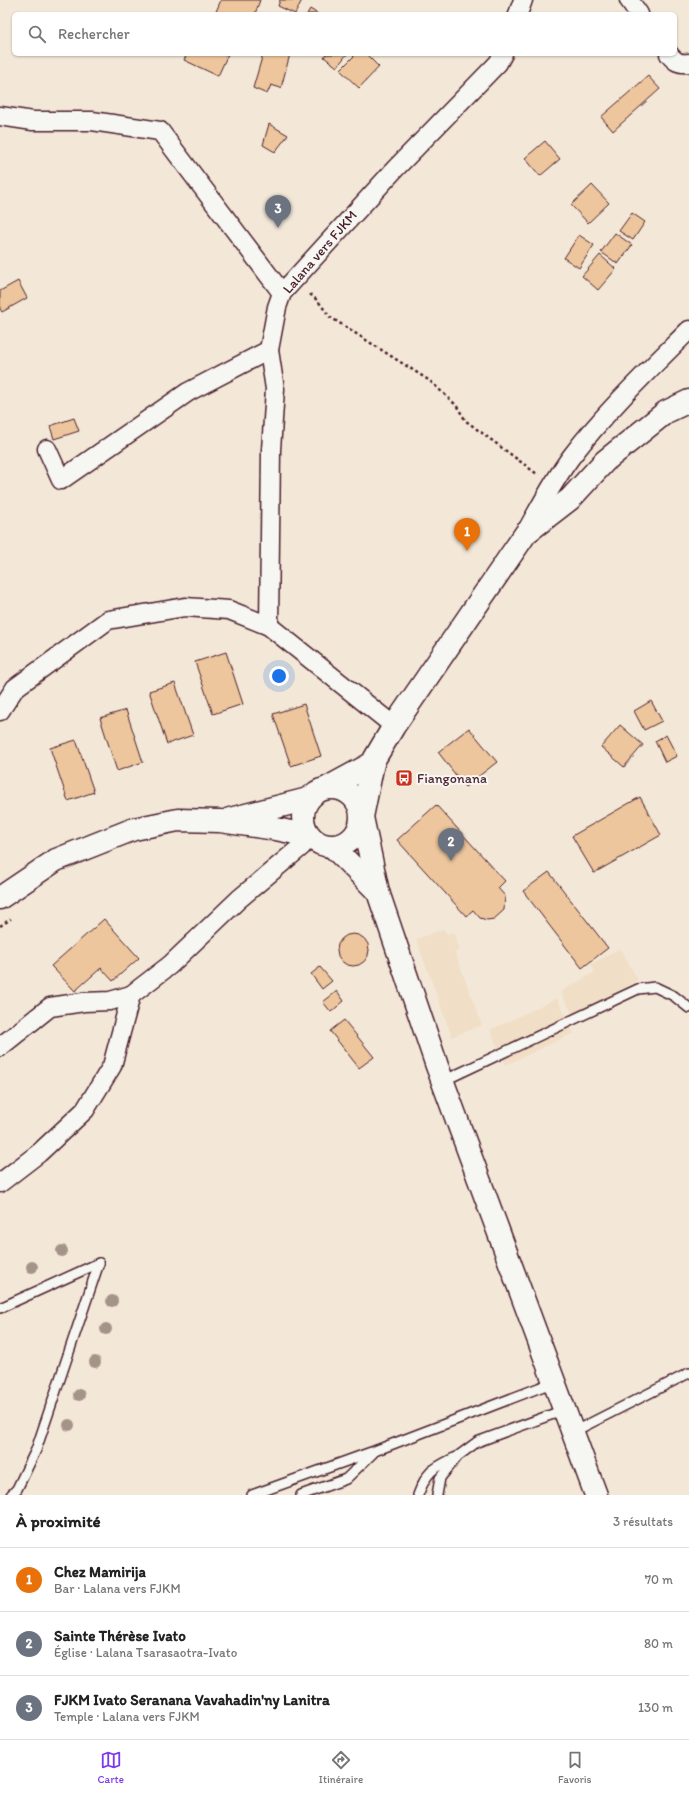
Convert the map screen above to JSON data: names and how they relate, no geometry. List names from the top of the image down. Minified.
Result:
{"streets":{"street":["Lalana vers FJKM"]},"places":{"bus stop":["Fiangonana"]},"page":{"search":"Rechercher","pins":["3","1","2"],"heading":["À proximité","3 résultats"],"list":[{"mark":"1","name":"Chez Mamirija","note":"Bar · Lalana vers FJKM","value":"70 m"},{"mark":"2","name":"Sainte Thérèse Ivato","note":"Église · Lalana Tsarasaotra-Ivato","value":"80 m"},{"mark":"3","name":"FJKM Ivato Seranana Vavahadin'ny Lanitra","note":"Temple · Lalana vers FJKM","value":"130 m"}],"nav":["Carte","Itinéraire","Favoris"]}}
